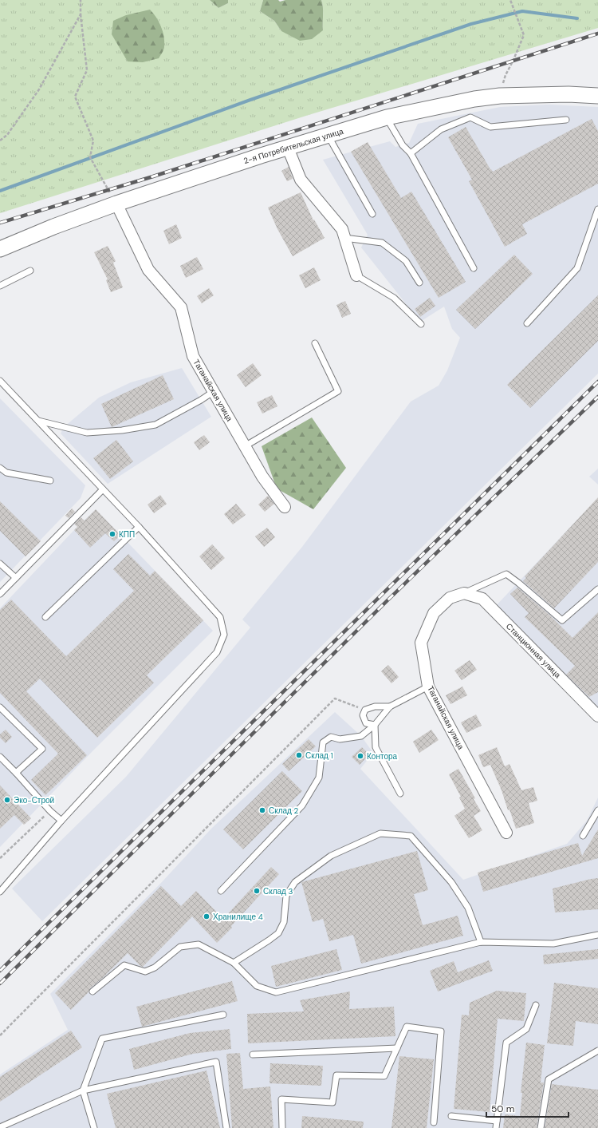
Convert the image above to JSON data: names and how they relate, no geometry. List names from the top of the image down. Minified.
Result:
{"streets":{"street":["2-я Потребительская улица","Таганайская улица","Станционная улица"]},"crossings":[["2-я Потребительская улица","Таганайская улица"],["Таганайская улица","Станционная улица"]],"places":["КПП","Склад 1","Контора","Эко-Строй","Склад 2","Склад 3","Хранилище 4"],"scale_bar":"50 m"}
